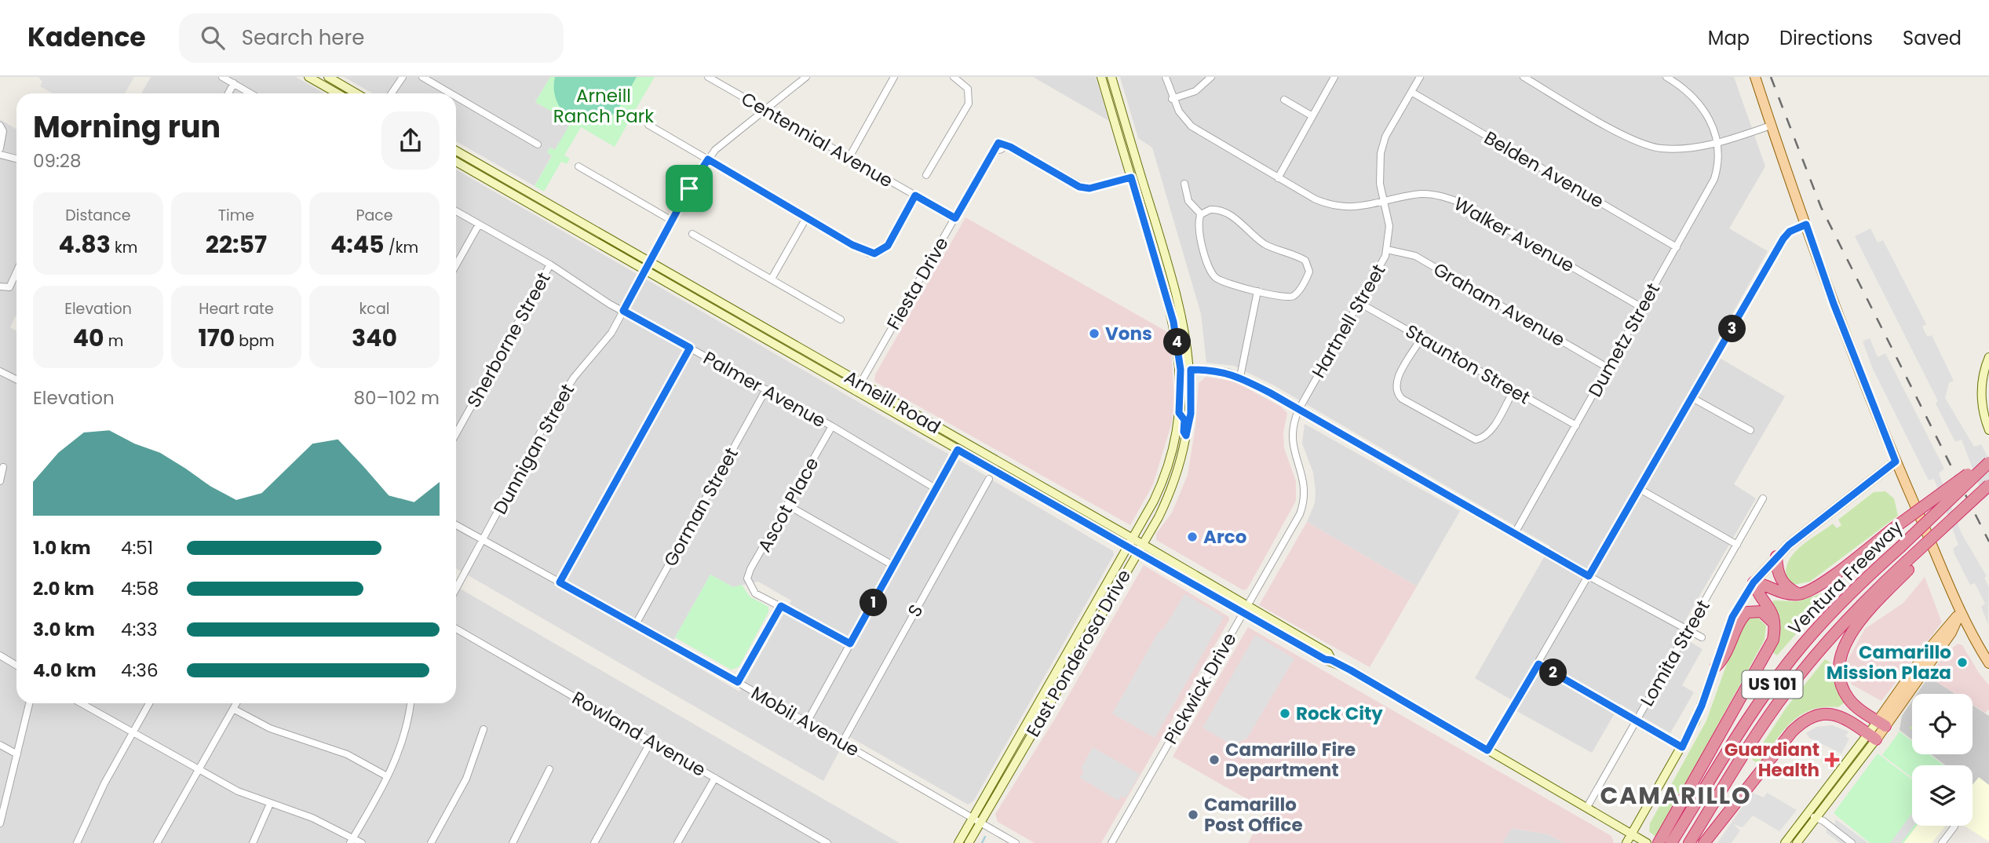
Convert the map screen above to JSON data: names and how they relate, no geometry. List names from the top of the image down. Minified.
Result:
{"streets":{"highway":["Ventura Freeway","US 101"],"main road":["Arneill Road","East Ponderosa Drive"],"street":["Centennial Avenue","Belden Avenue","Walker Avenue","Fiesta Drive","Graham Avenue","Hartnell Street","Sherborne Street","Dumetz Street","Staunton Street","Palmer Avenue","Dunnigan Street","Ascot Place","Gorman Street","S","Lomita Street","Pickwick Drive","Mobil Avenue","Rowland Avenue"]},"crossings":[["Centennial Avenue","Fiesta Drive"],["Centennial Avenue","Dunnigan Street"],["Belden Avenue","Hartnell Street"],["Belden Avenue","Dumetz Street"],["Walker Avenue","Hartnell Street"],["Walker Avenue","Dumetz Street"],["Fiesta Drive","Arneill Road"],["Fiesta Drive","East Ponderosa Drive"],["Graham Avenue","Hartnell Street"],["Graham Avenue","Dumetz Street"],["Hartnell Street","Staunton Street"],["Hartnell Street","Pickwick Drive"],["Sherborne Street","Palmer Avenue"],["Dumetz Street","Staunton Street"],["Palmer Avenue","Dunnigan Street"],["Palmer Avenue","Ascot Place"],["Palmer Avenue","Gorman Street"],["Arneill Road","Dunnigan Street"],["Arneill Road","East Ponderosa Drive"],["Arneill Road","Lomita Street"],["Arneill Road","Pickwick Drive"],["Dunnigan Street","Mobil Avenue"],["Gorman Street","Mobil Avenue"],["S","Mobil Avenue"],["East Ponderosa Drive","Mobil Avenue"]],"districts":["CAMARILLO"],"parks":["Arneill Ranch Park"],"places":{"other":["Vons","Arco","Camarillo Mission Plaza","Rock City","Camarillo Fire Department","Camarillo Post Office"],"health":["Guardiant Health"]},"page":{"header":"Kadence","search":"Search here","nav":["Map","Directions","Saved"],"heading":["Morning run","09:28"],"stats":[["Distance","4.83 km"],["Time","22:57"],["Pace","4:45 /km"],["Elevation","40 m"],["Heart rate","170 bpm"],["kcal","340"]],"pins":["3","4","1","2"],"chart":["Elevation","80–102 m"],"list":[{"name":"1.0 km","note":"4:51"},{"name":"2.0 km","note":"4:58"},{"name":"3.0 km","note":"4:33"},{"name":"4.0 km","note":"4:36"}]}}
